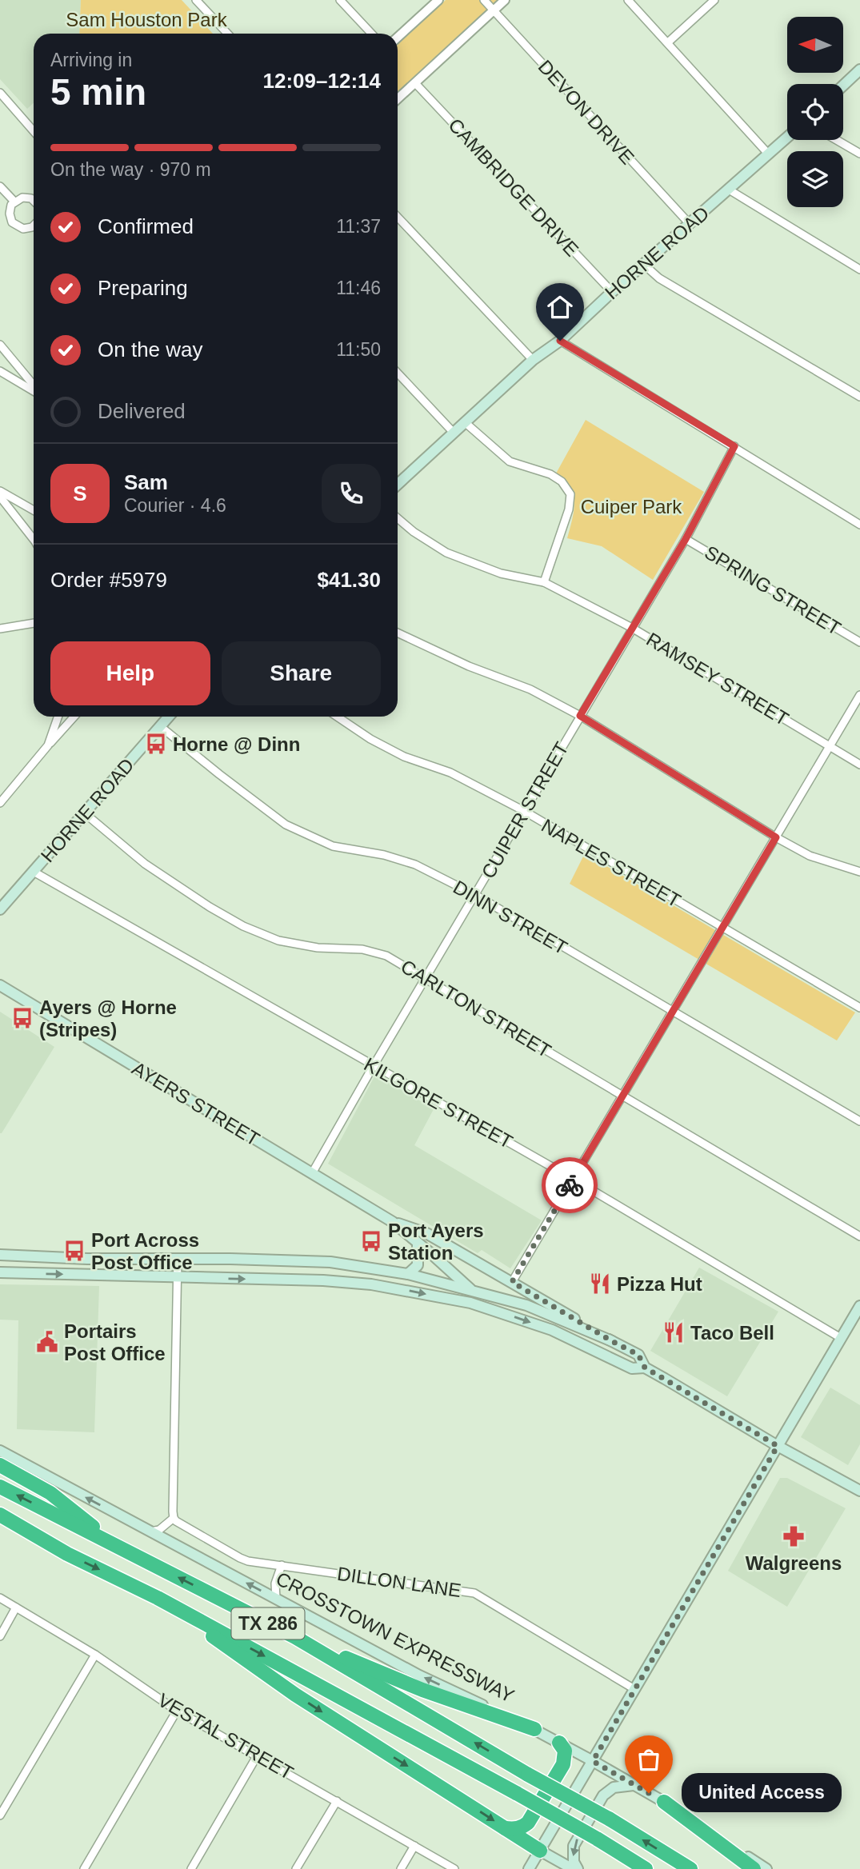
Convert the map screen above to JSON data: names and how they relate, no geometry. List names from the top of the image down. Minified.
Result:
{"streets":{"highway":["TX 286"],"main road":["HORNE ROAD","AYERS STREET","CROSSTOWN EXPRESSWAY"],"street":["DEVON DRIVE","CAMBRIDGE DRIVE","SPRING STREET","RAMSEY STREET","CUIPER STREET","NAPLES STREET","DINN STREET","CARLTON STREET","KILGORE STREET","DILLON LANE","VESTAL STREET"]},"crossings":[["DEVON DRIVE","HORNE ROAD"],["CAMBRIDGE DRIVE","HORNE ROAD"],["HORNE ROAD","DINN STREET"],["HORNE ROAD","CARLTON STREET"],["HORNE ROAD","KILGORE STREET"],["SPRING STREET","CUIPER STREET"],["RAMSEY STREET","CUIPER STREET"],["CUIPER STREET","NAPLES STREET"],["CUIPER STREET","DINN STREET"],["CUIPER STREET","CARLTON STREET"],["CUIPER STREET","KILGORE STREET"],["CUIPER STREET","AYERS STREET"]],"one_way":["CROSSTOWN EXPRESSWAY"],"parks":["Sam Houston Park","Cuiper Park"],"places":{"bus stop":["Horne @ Dinn","Ayers @ Horne (Stripes)","Port Ayers Station","Port Across Post Office"],"restaurant":["Pizza Hut","Taco Bell"],"public building":["Portairs Post Office"],"pharmacy":["Walgreens"],"other":["United Access"]},"north":"left","page":{"heading":["5 min","Arriving in","12:09–12:14"],"panel":["Sam","Courier · 4.6","Order #5979","$41.30"],"bar":"On the way · 970 m","list":[["Confirmed","11:37"],["Preparing","11:46"],["On the way","11:50"],"Delivered"],"round":"S","buttons":["Help","Share"],"bubble":"United Access"}}
